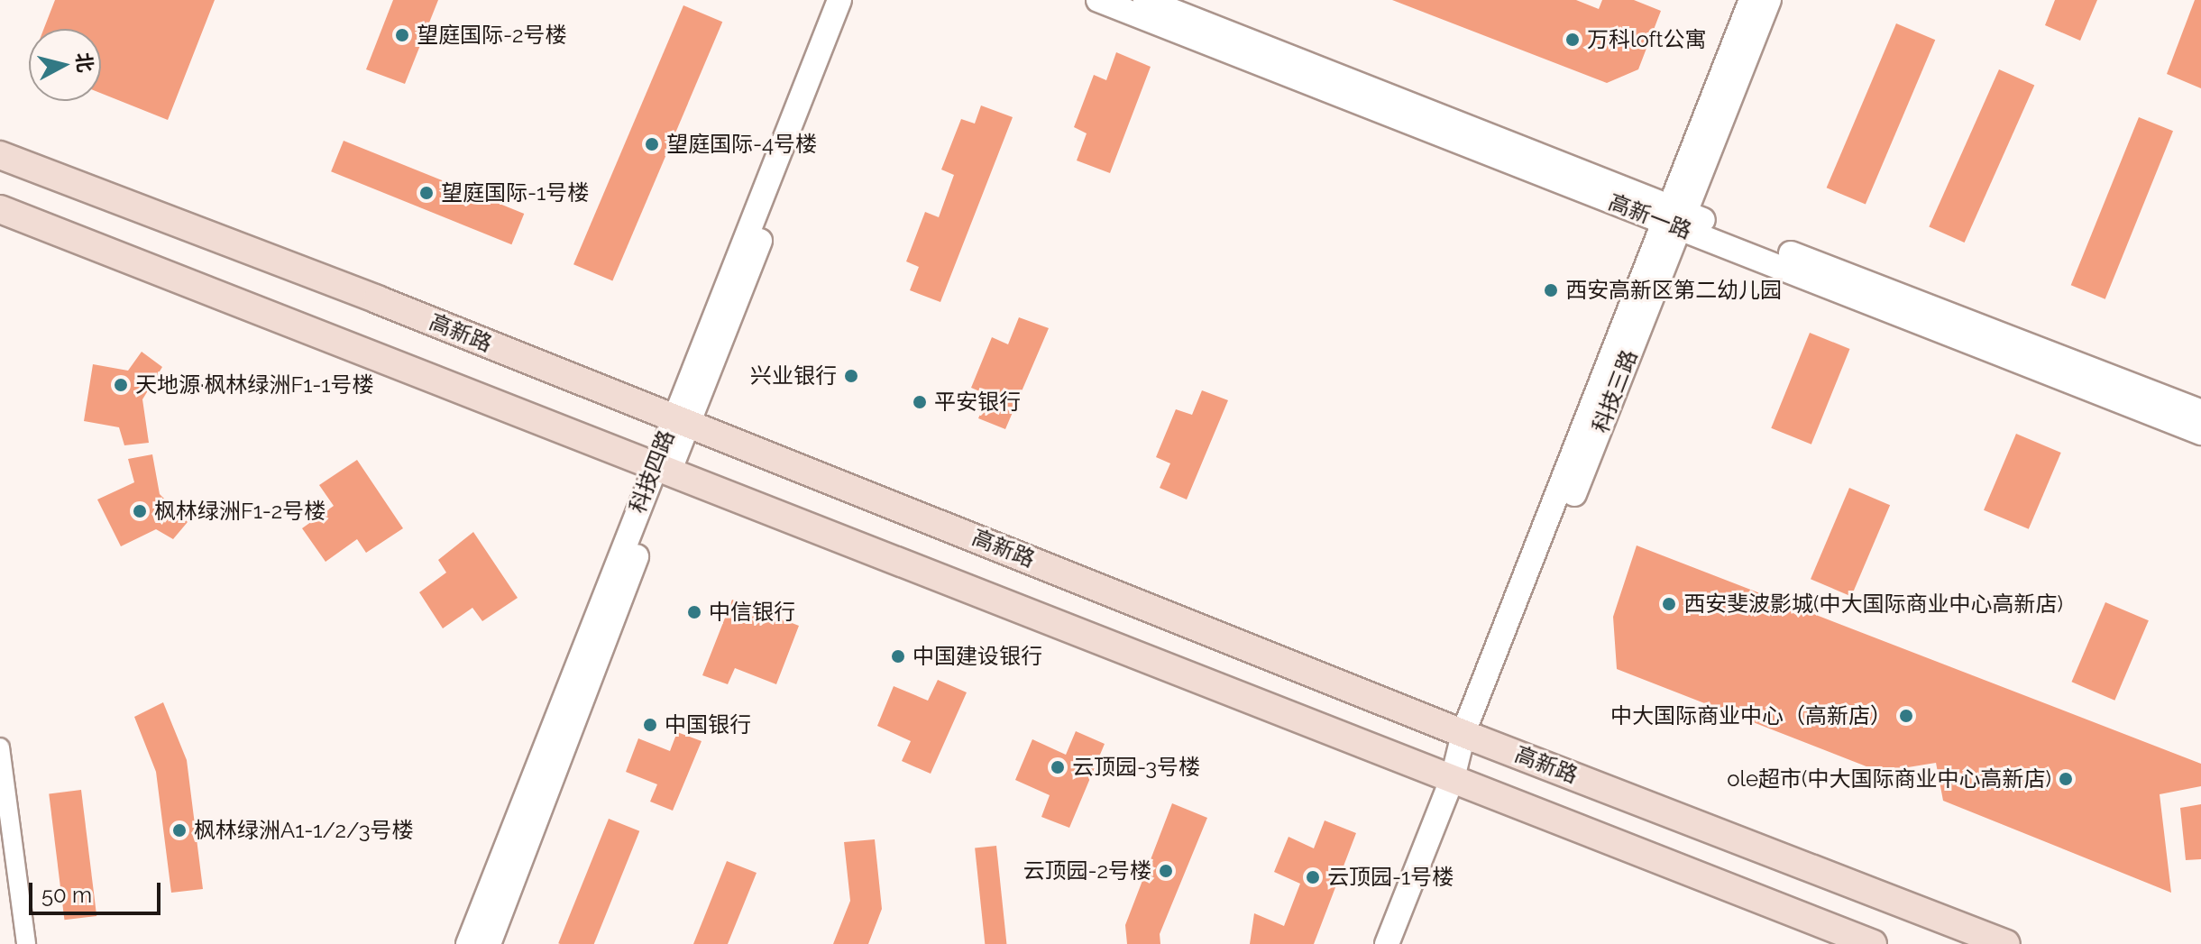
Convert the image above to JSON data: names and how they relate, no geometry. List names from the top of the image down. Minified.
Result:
{"streets":{"main road":["高新路"],"street":["高新一路","科技三路","科技四路"]},"crossings":[["高新一路","科技三路"],["高新路","科技三路"],["高新路","科技四路"]],"places":["望庭国际-2号楼","万科loft公寓","望庭国际-4号楼","望庭国际-1号楼","西安高新区第二幼儿园","兴业银行","天地源·枫林绿洲F1-1号楼","平安银行","枫林绿洲F1-2号楼","西安斐波影城(中大国际商业中心高新店)","中信银行","中国建设银行","中大国际商业中心（高新店）","中国银行","云顶园-3号楼","ole超市(中大国际商业中心高新店)","枫林绿洲A1-1/2/3号楼","云顶园-2号楼","云顶园-1号楼"],"scale_bar":"50 m","north":"right"}
